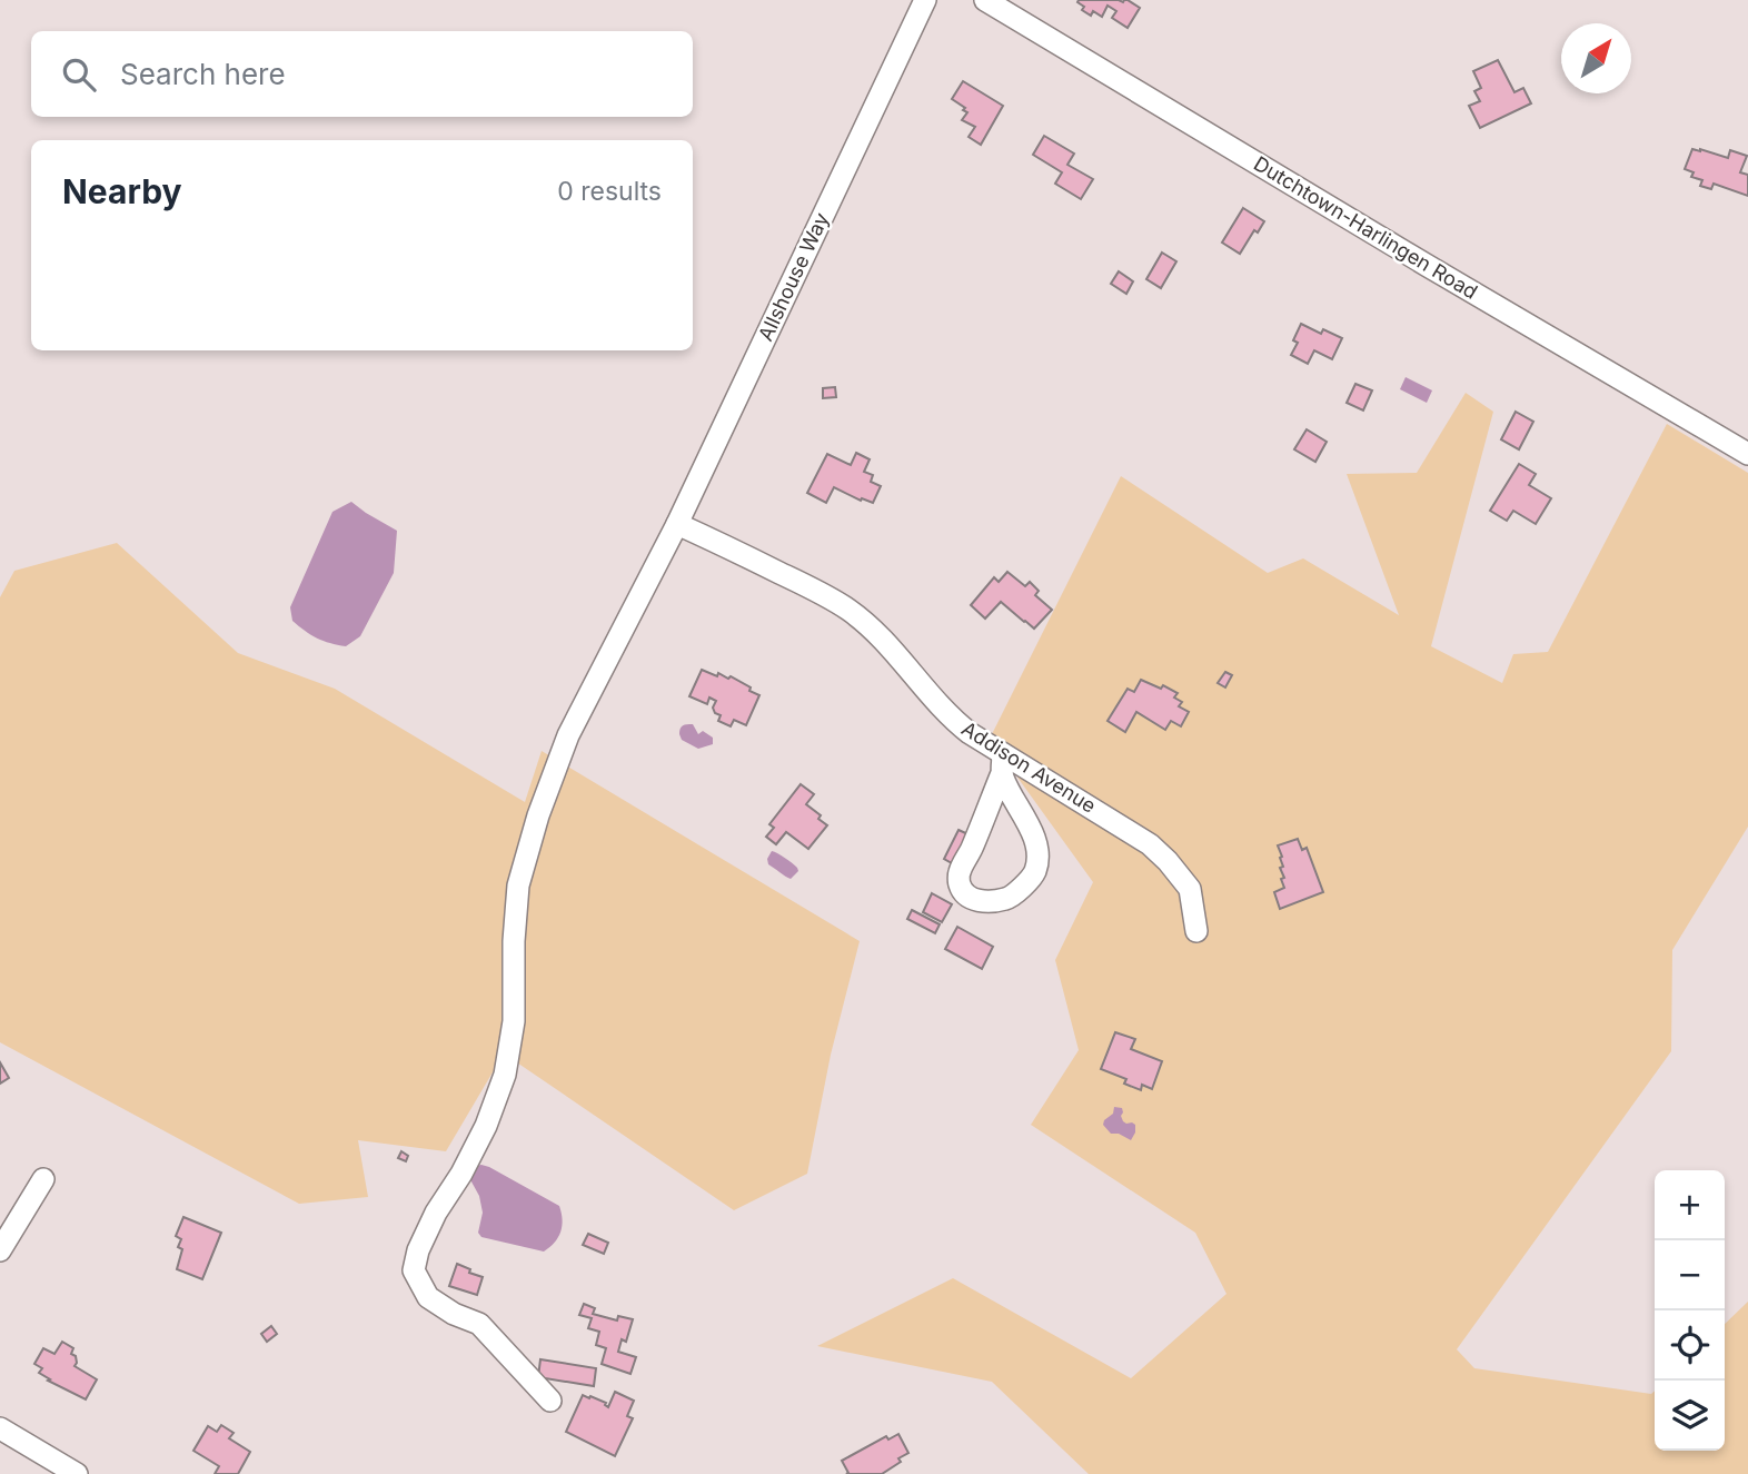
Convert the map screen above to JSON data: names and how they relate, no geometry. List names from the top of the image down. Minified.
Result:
{"streets":{"street":["Dutchtown-Harlingen Road","Allshouse Way","Addison Avenue"]},"crossings":[["Allshouse Way","Addison Avenue"]],"north":"top right","page":{"search":"Search here","heading":["Nearby","0 results"],"map_buttons":["+","−"]}}
